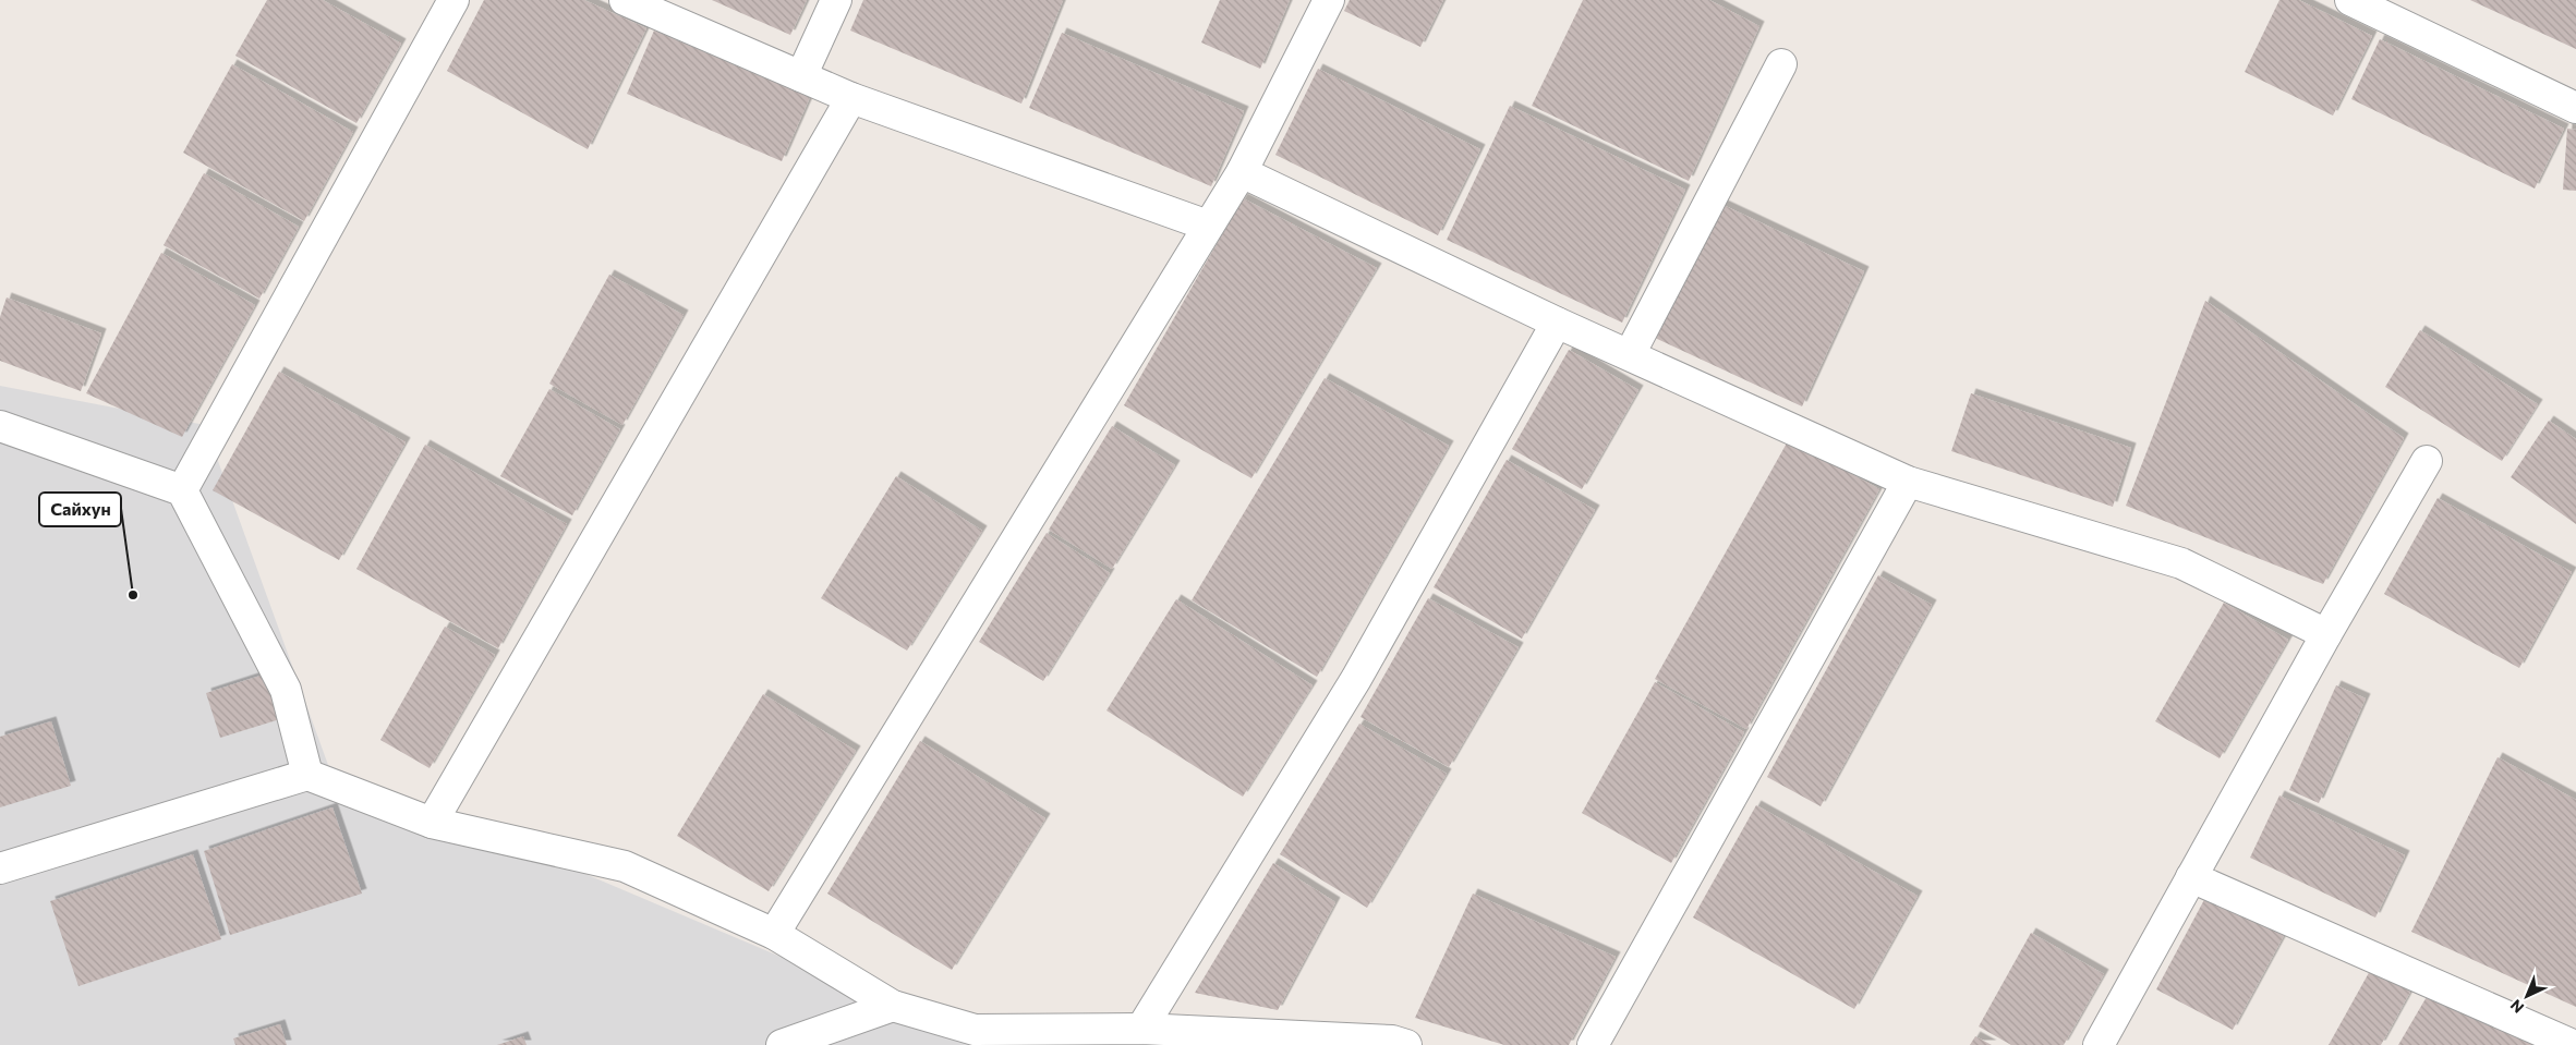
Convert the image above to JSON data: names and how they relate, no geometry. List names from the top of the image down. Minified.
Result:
{"places":["Сайхун"],"north":"bottom left"}
